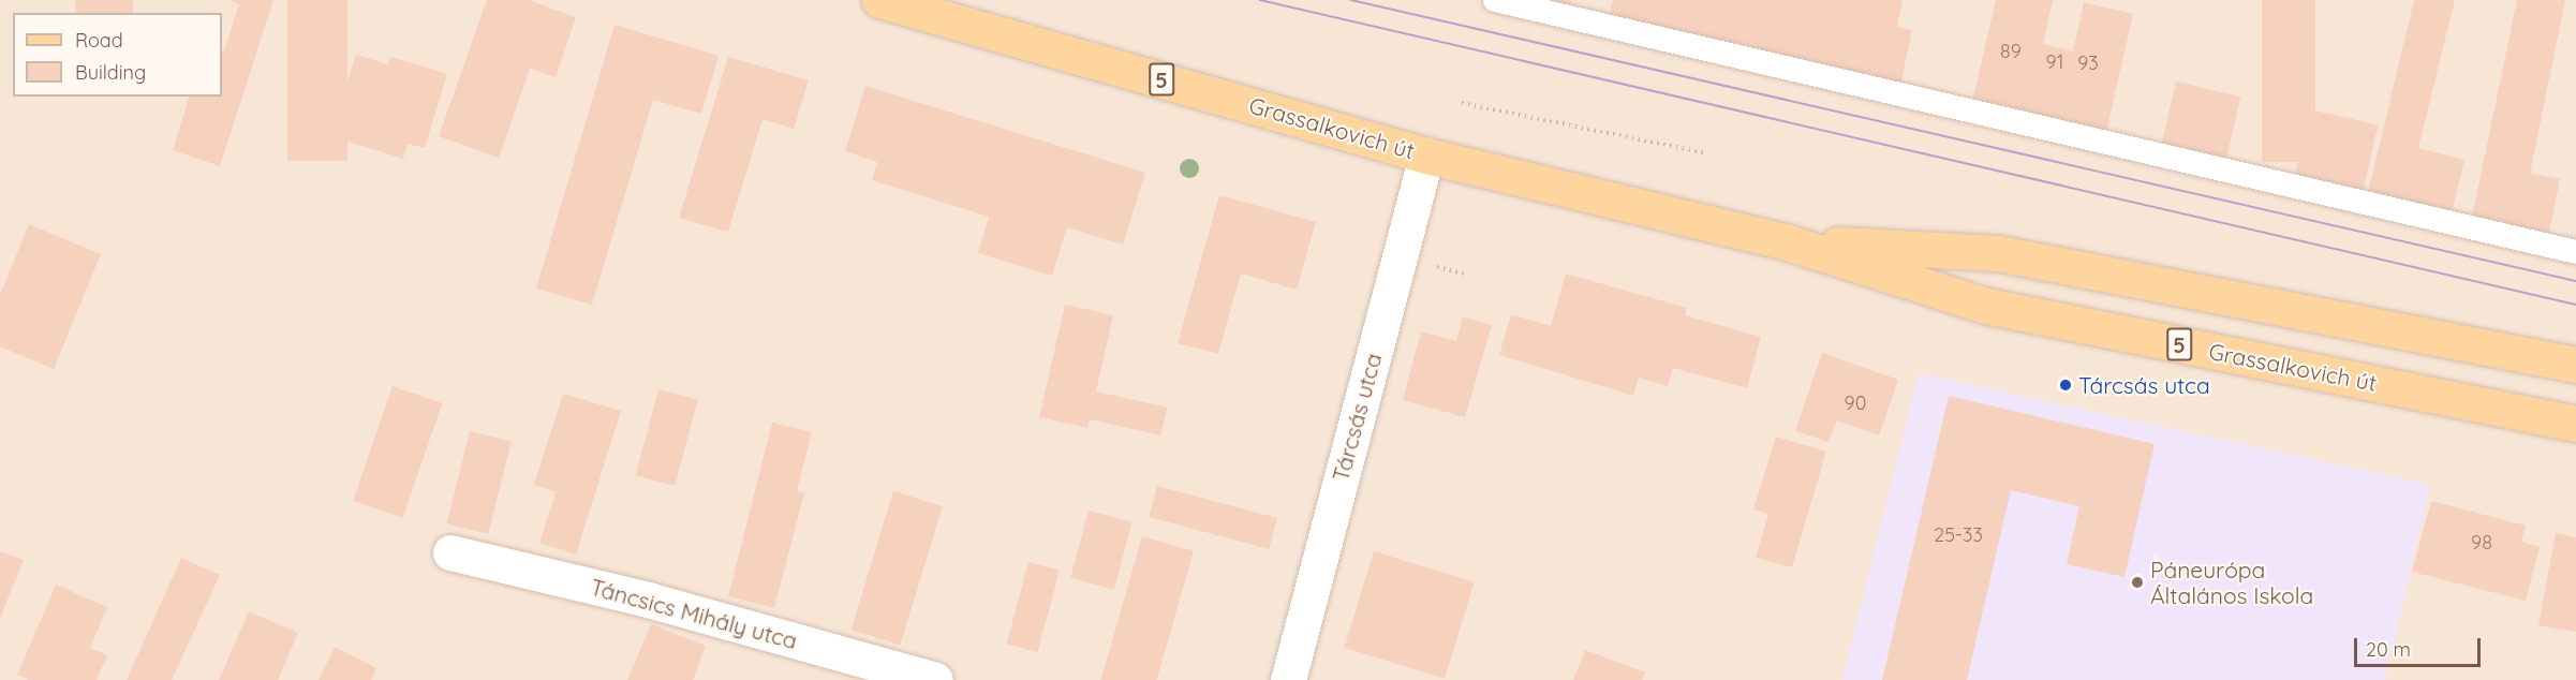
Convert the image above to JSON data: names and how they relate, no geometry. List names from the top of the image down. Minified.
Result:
{"streets":{"main road":["5","Grassalkovich út"],"street":["Tárcsás utca","Táncsics Mihály utca"]},"crossings":[["Grassalkovich út","Tárcsás utca"]],"places":["Tárcsás utca","Páneurópa Általános Iskola"],"house_numbers":["89","91","93","90","25-33","98"],"legend":["Road","Building"],"scale_bar":"20 m"}
